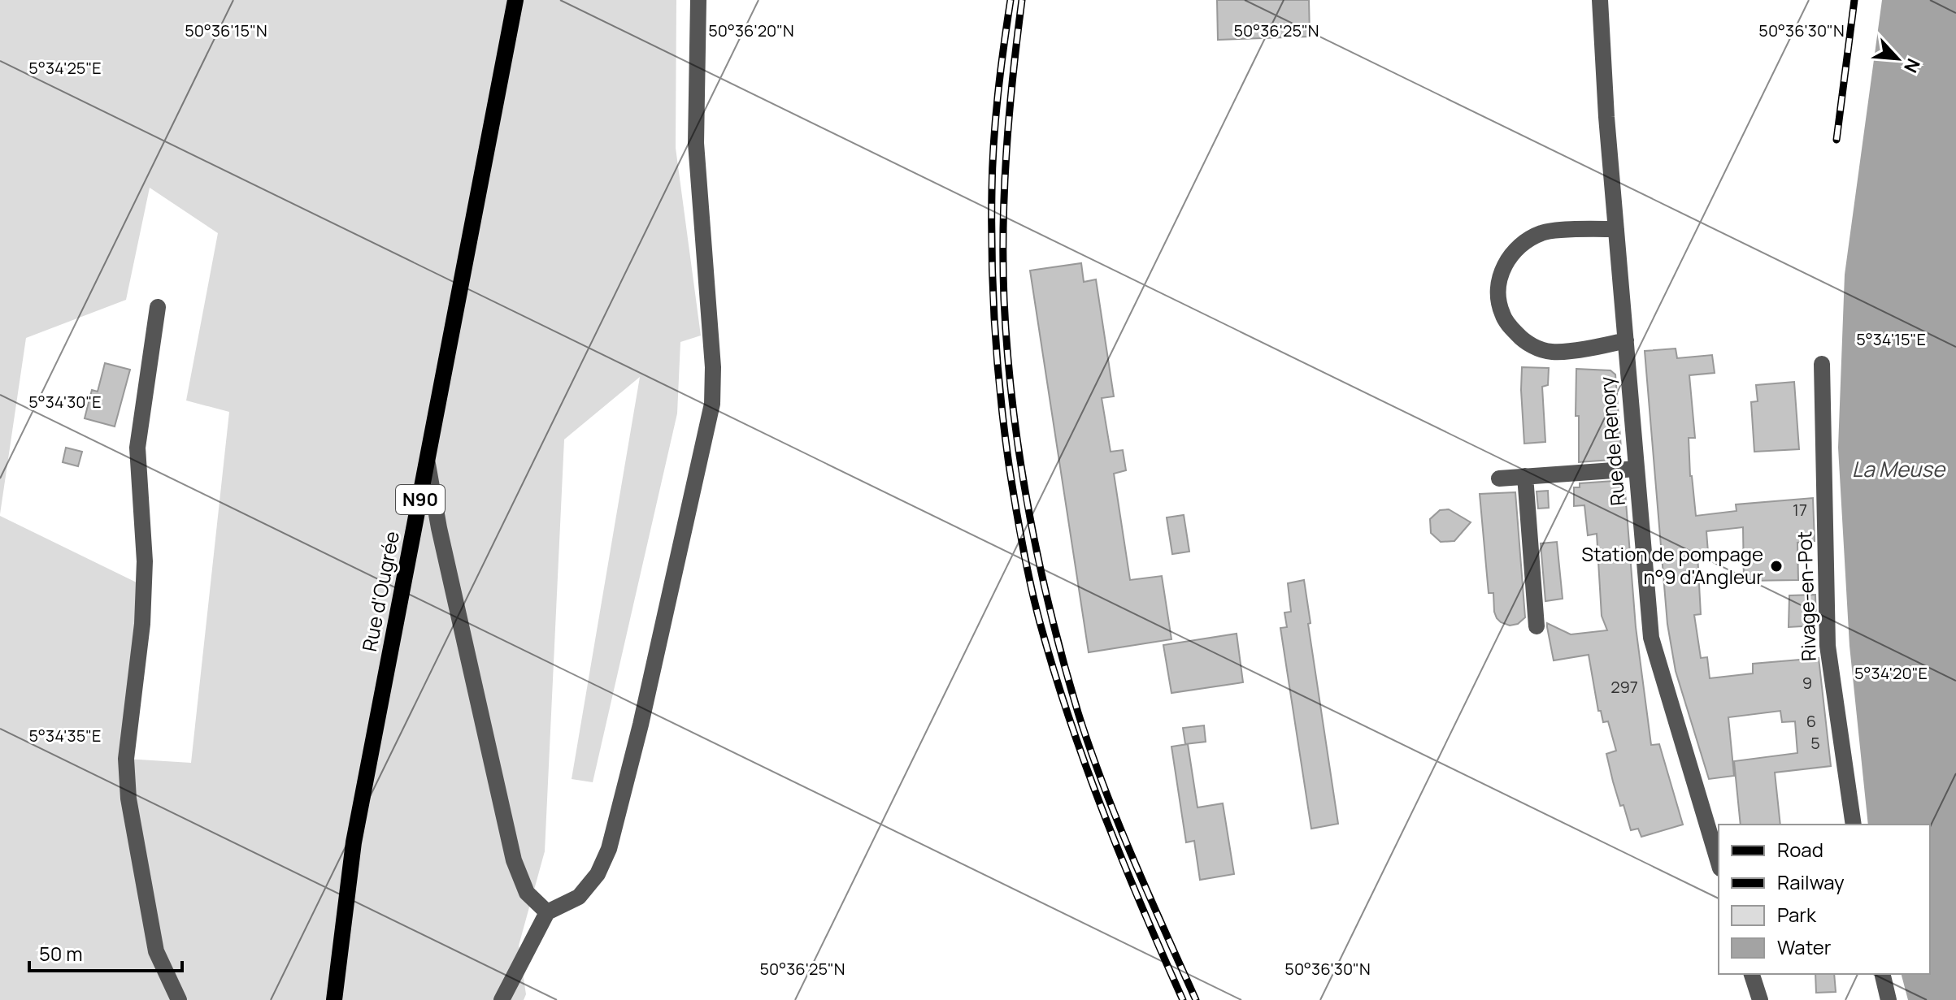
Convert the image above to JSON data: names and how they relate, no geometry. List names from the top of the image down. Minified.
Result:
{"streets":{"main road":["N90","Rue d'Ougrée"],"street":["Rue de Renory","Rivage-en-Pot"]},"water":["La Meuse"],"places":["Station de pompage n°9 d'Angleur"],"house_numbers":["17","9","297","6","5"],"legend":["Road","Railway","Park","Water"],"scale_bar":"50 m","north":"bottom right","coordinates":["50°36'15\"N","50°36'20\"N","50°36'25\"N","50°36'30\"N","5°34'25\"E","5°34'15\"E","5°34'30\"E","5°34'20\"E","5°34'35\"E"]}
